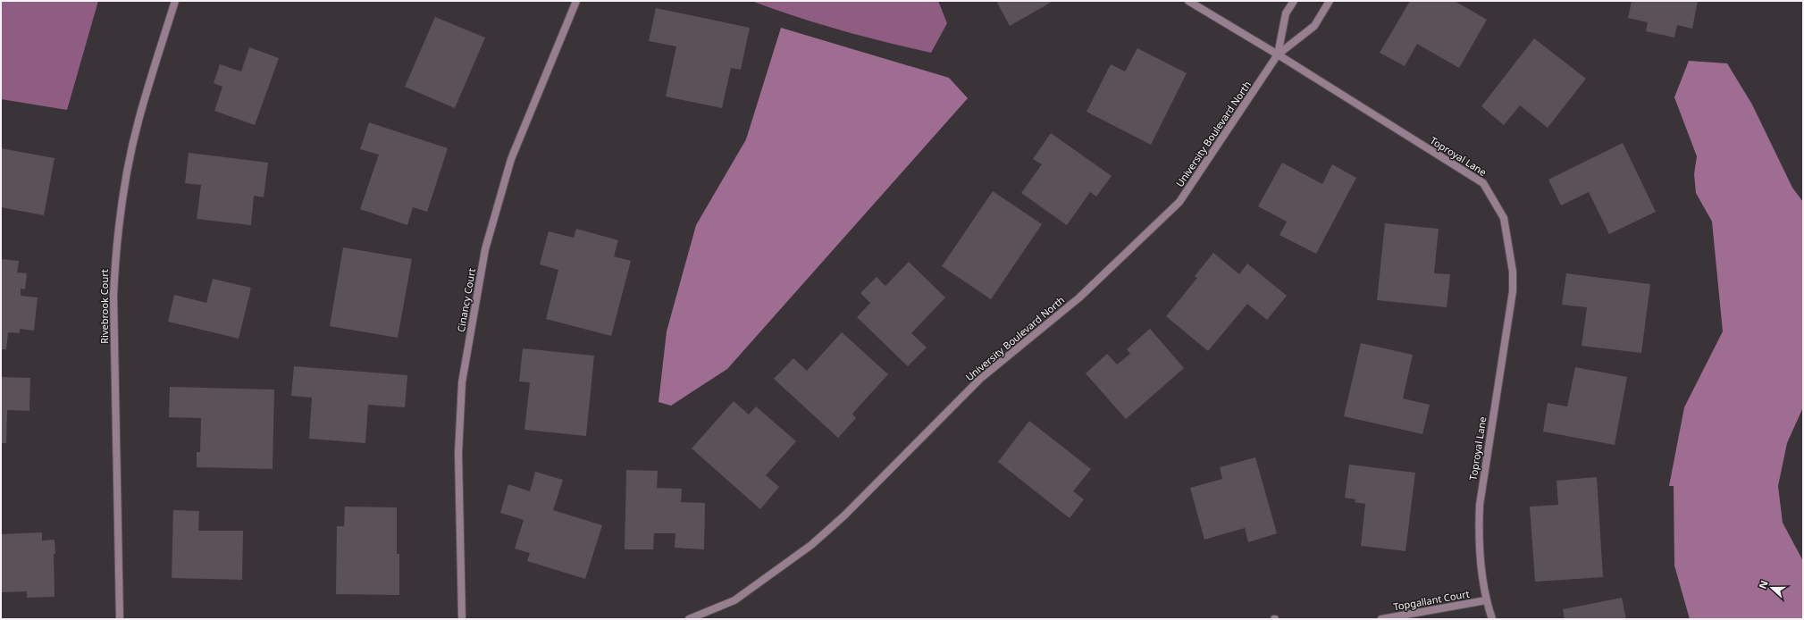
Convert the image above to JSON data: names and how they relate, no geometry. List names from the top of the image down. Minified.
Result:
{"streets":{"street":["University Boulevard North","Toproyal Lane","Cinancy Court","Rivebrook Court","Topgallant Court"]},"crossings":[["University Boulevard North","Toproyal Lane"],["Toproyal Lane","Topgallant Court"]],"north":"left"}
